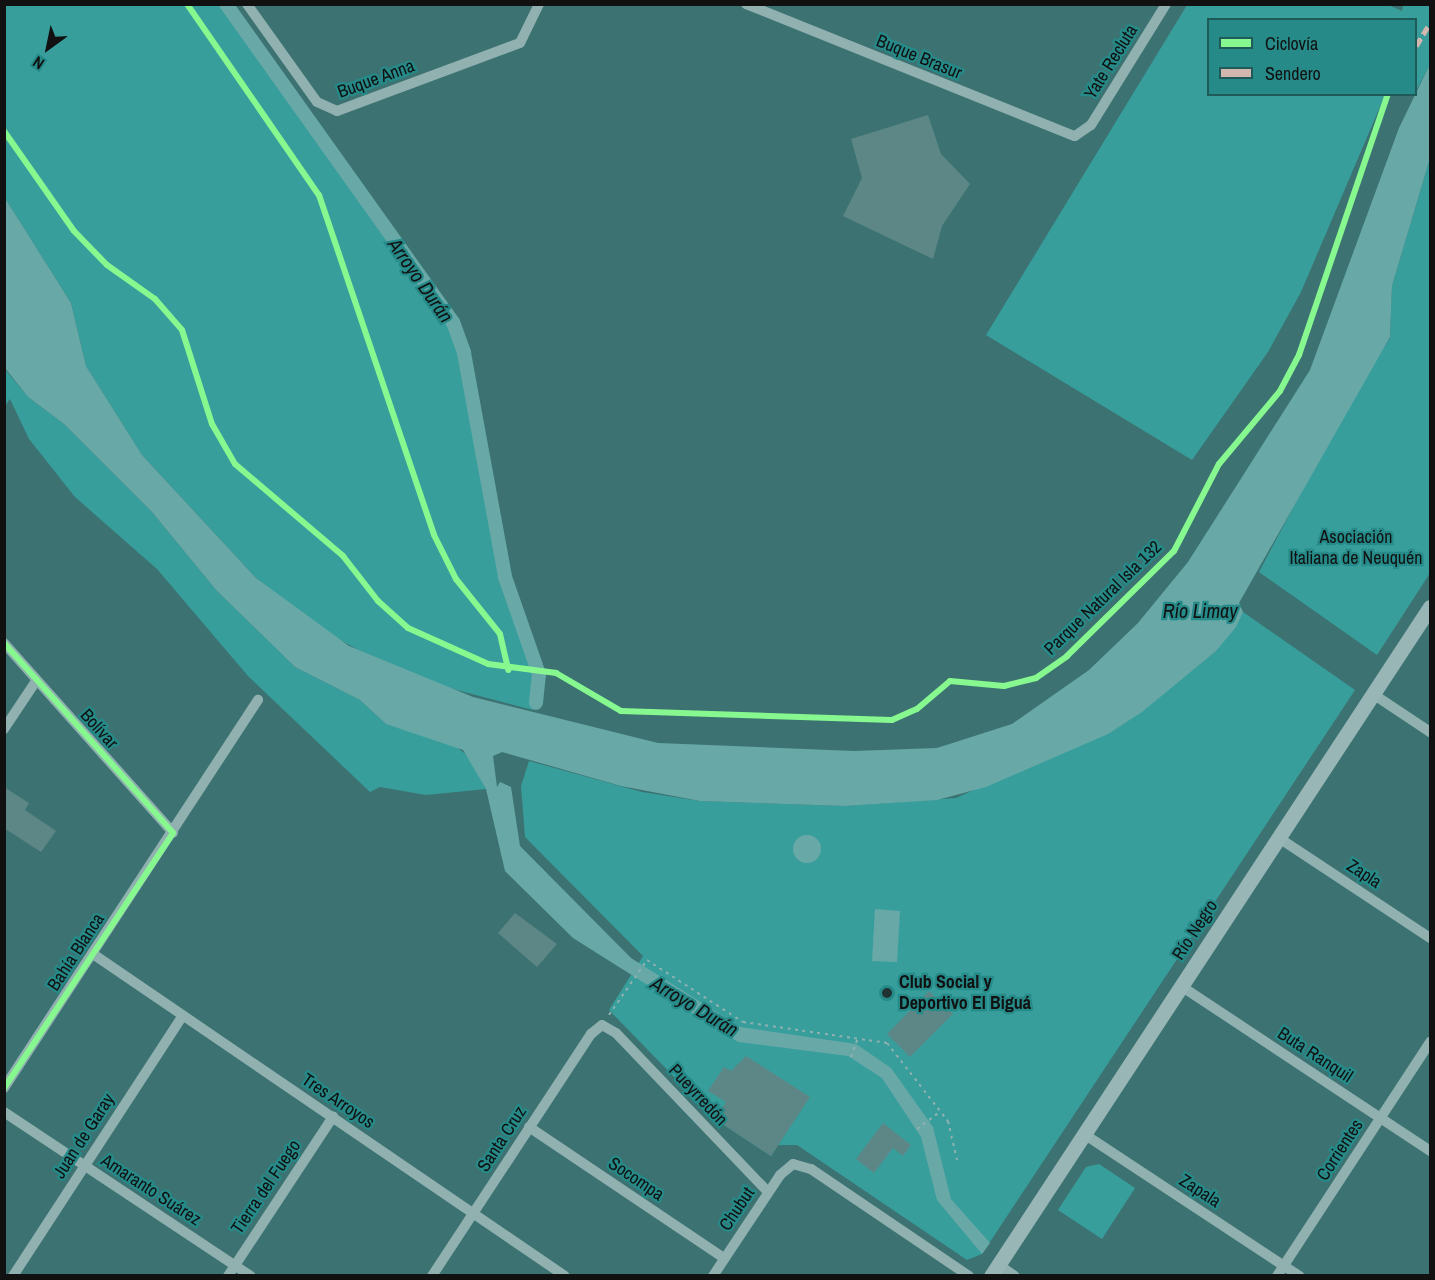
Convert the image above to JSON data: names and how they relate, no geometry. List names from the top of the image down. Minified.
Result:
{"streets":{"street":["Buque Brasur","Yate Recluta","Buque Anna","Bolívar","Zapla","Río Negro","Bahía Blanca","Buta Ranquil","Pueyrredón","Tres Arroyos","Juan de Garay","Santa Cruz","Corrientes","Socompa","Tierra del Fuego","Amaranto Suárez","Zapala","Chubut"],"cycle path":["Parque Natural Isla 132"]},"crossings":[["Buque Brasur","Yate Recluta"],["Bolívar","Bahía Blanca"],["Zapla","Río Negro"],["Río Negro","Buta Ranquil"],["Río Negro","Zapala"],["Bahía Blanca","Tres Arroyos"],["Buta Ranquil","Corrientes"],["Pueyrredón","Santa Cruz"],["Pueyrredón","Chubut"],["Tres Arroyos","Juan de Garay"],["Tres Arroyos","Santa Cruz"],["Tres Arroyos","Tierra del Fuego"],["Juan de Garay","Amaranto Suárez"],["Santa Cruz","Socompa"],["Corrientes","Zapala"],["Socompa","Chubut"],["Tierra del Fuego","Amaranto Suárez"]],"water":["Arroyo Durán","Río Limay"],"parks":["Asociación Italiana de Neuquén"],"places":["Club Social y Deportivo El Biguá"],"legend":["Ciclovía","Sendero"],"north":"bottom left"}
